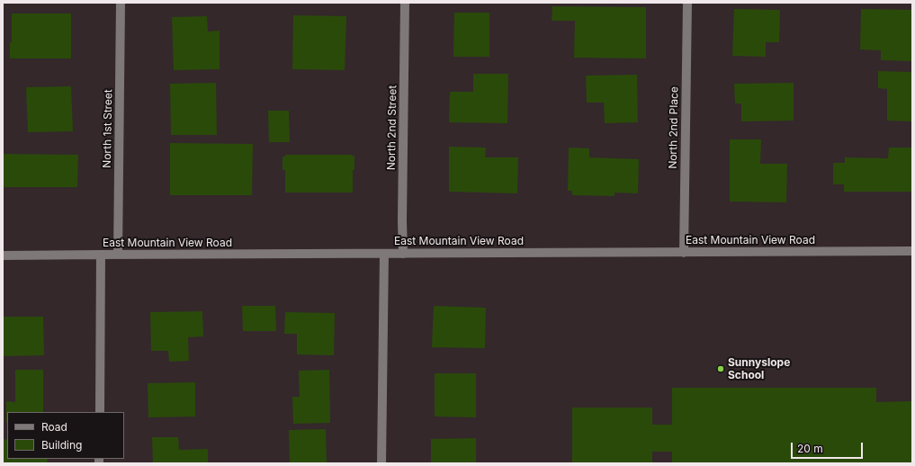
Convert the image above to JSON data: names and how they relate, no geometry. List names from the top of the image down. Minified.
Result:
{"streets":{"street":["North 2nd Street","North 2nd Place","North 1st Street","East Mountain View Road"]},"crossings":[["North 2nd Street","East Mountain View Road"],["North 2nd Place","East Mountain View Road"],["North 1st Street","East Mountain View Road"]],"places":["Sunnyslope School"],"legend":["Road","Building"],"scale_bar":"20 m"}
